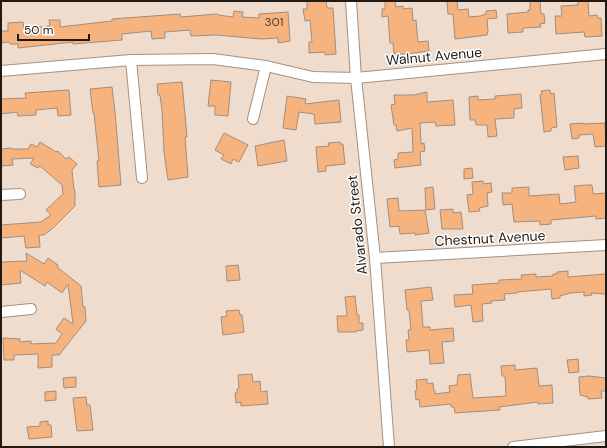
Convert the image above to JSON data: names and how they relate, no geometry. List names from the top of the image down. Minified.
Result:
{"streets":{"street":["Walnut Avenue","Alvarado Street","Chestnut Avenue"]},"crossings":[["Walnut Avenue","Alvarado Street"],["Alvarado Street","Chestnut Avenue"]],"house_numbers":["301"],"scale_bar":"50 m"}
